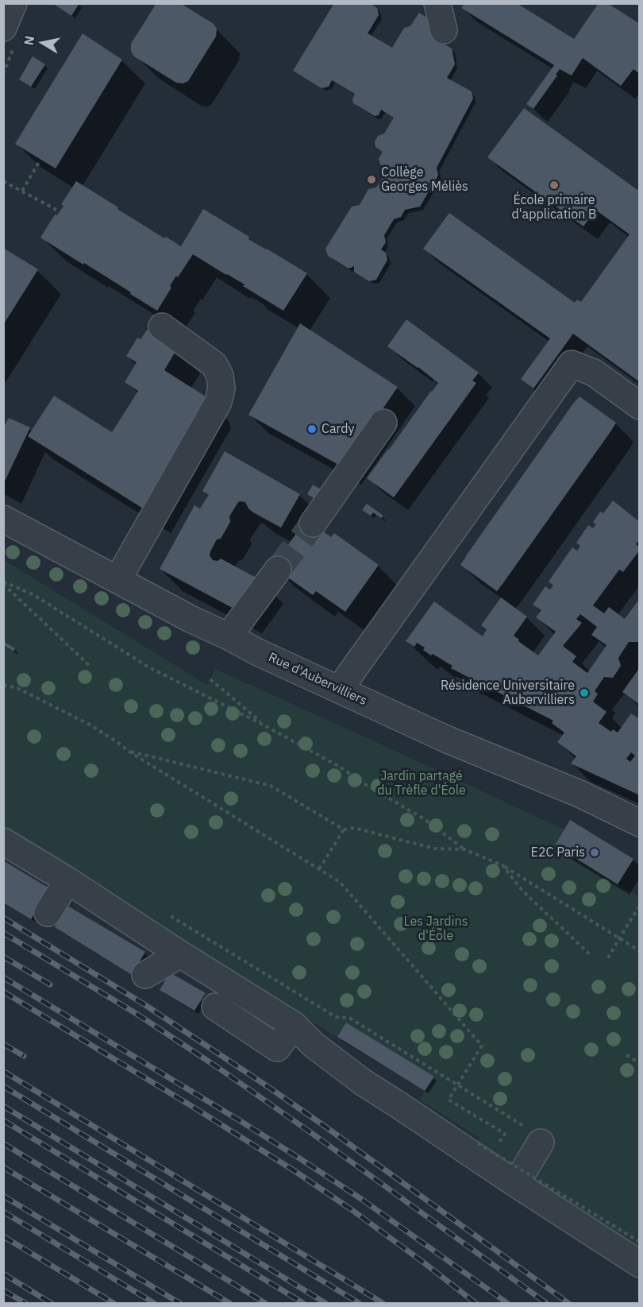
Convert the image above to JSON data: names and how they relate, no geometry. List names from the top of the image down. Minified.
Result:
{"streets":{"street":["Rue d'Aubervilliers"]},"parks":["Jardin partagé du Trèfle d'Éole","Les Jardins d'Éole"],"places":["Collège Georges Méliès","École primaire d'application B","Cardy","Résidence Universitaire Aubervilliers","E2C Paris"],"north":"left"}
